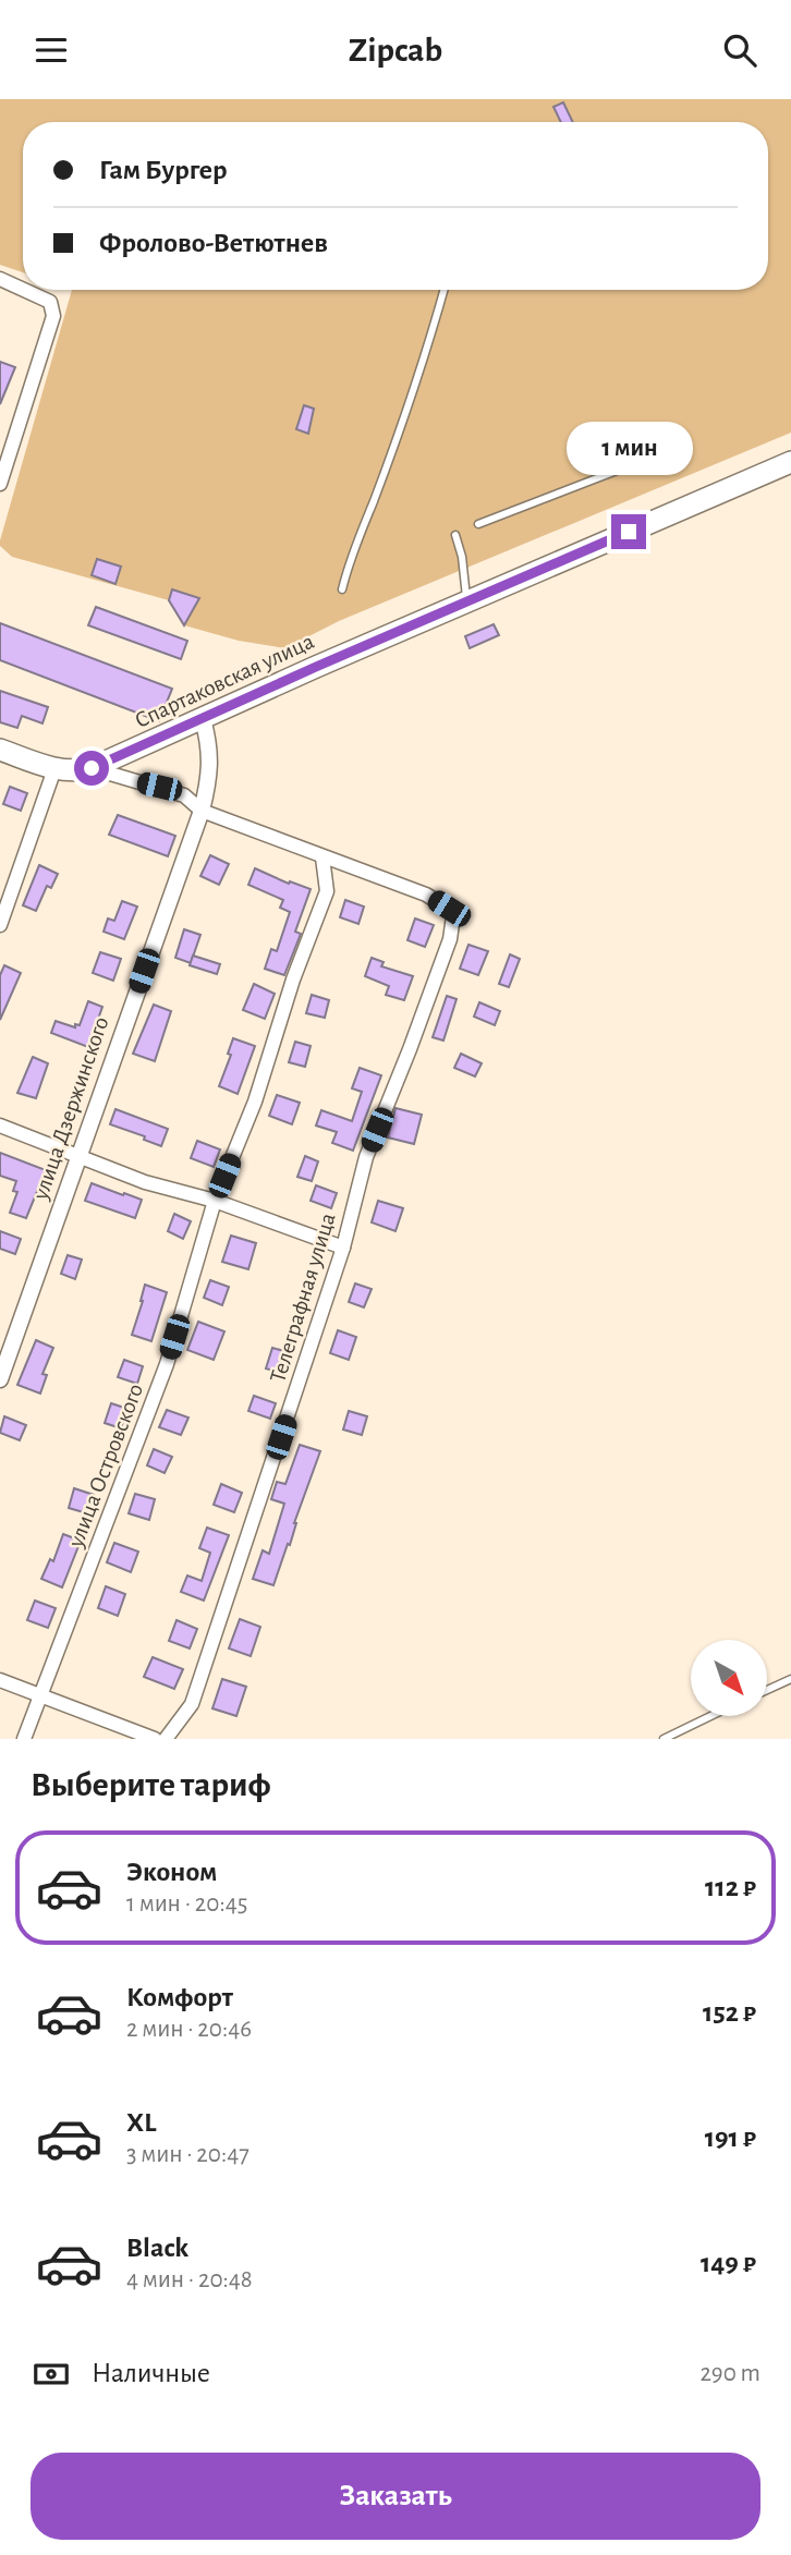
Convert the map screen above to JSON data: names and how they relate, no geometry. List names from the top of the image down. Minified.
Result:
{"streets":{"main road":["Спартаковская улица"],"street":["улица Дзержинского","Телеграфная улица","улица Островского"]},"crossings":[["Спартаковская улица","улица Дзержинского"],["Телеграфная улица","улица Островского"]],"north":"bottom right","page":{"header":"Zipcab","banner":["Гам Бургер","Фролово-Ветютнев"],"bubble":"1 мин","heading":"Выберите тариф","list":[{"name":"Эконом","note":"1 мин · 20:45","value":"112 ₽"},{"name":"Комфорт","note":"2 мин · 20:46","value":"152 ₽"},{"name":"XL","note":"3 мин · 20:47","value":"191 ₽"},{"name":"Black","note":"4 мин · 20:48","value":"149 ₽"}],"pay":["Наличные","290 m"],"buttons":"Заказать"}}
